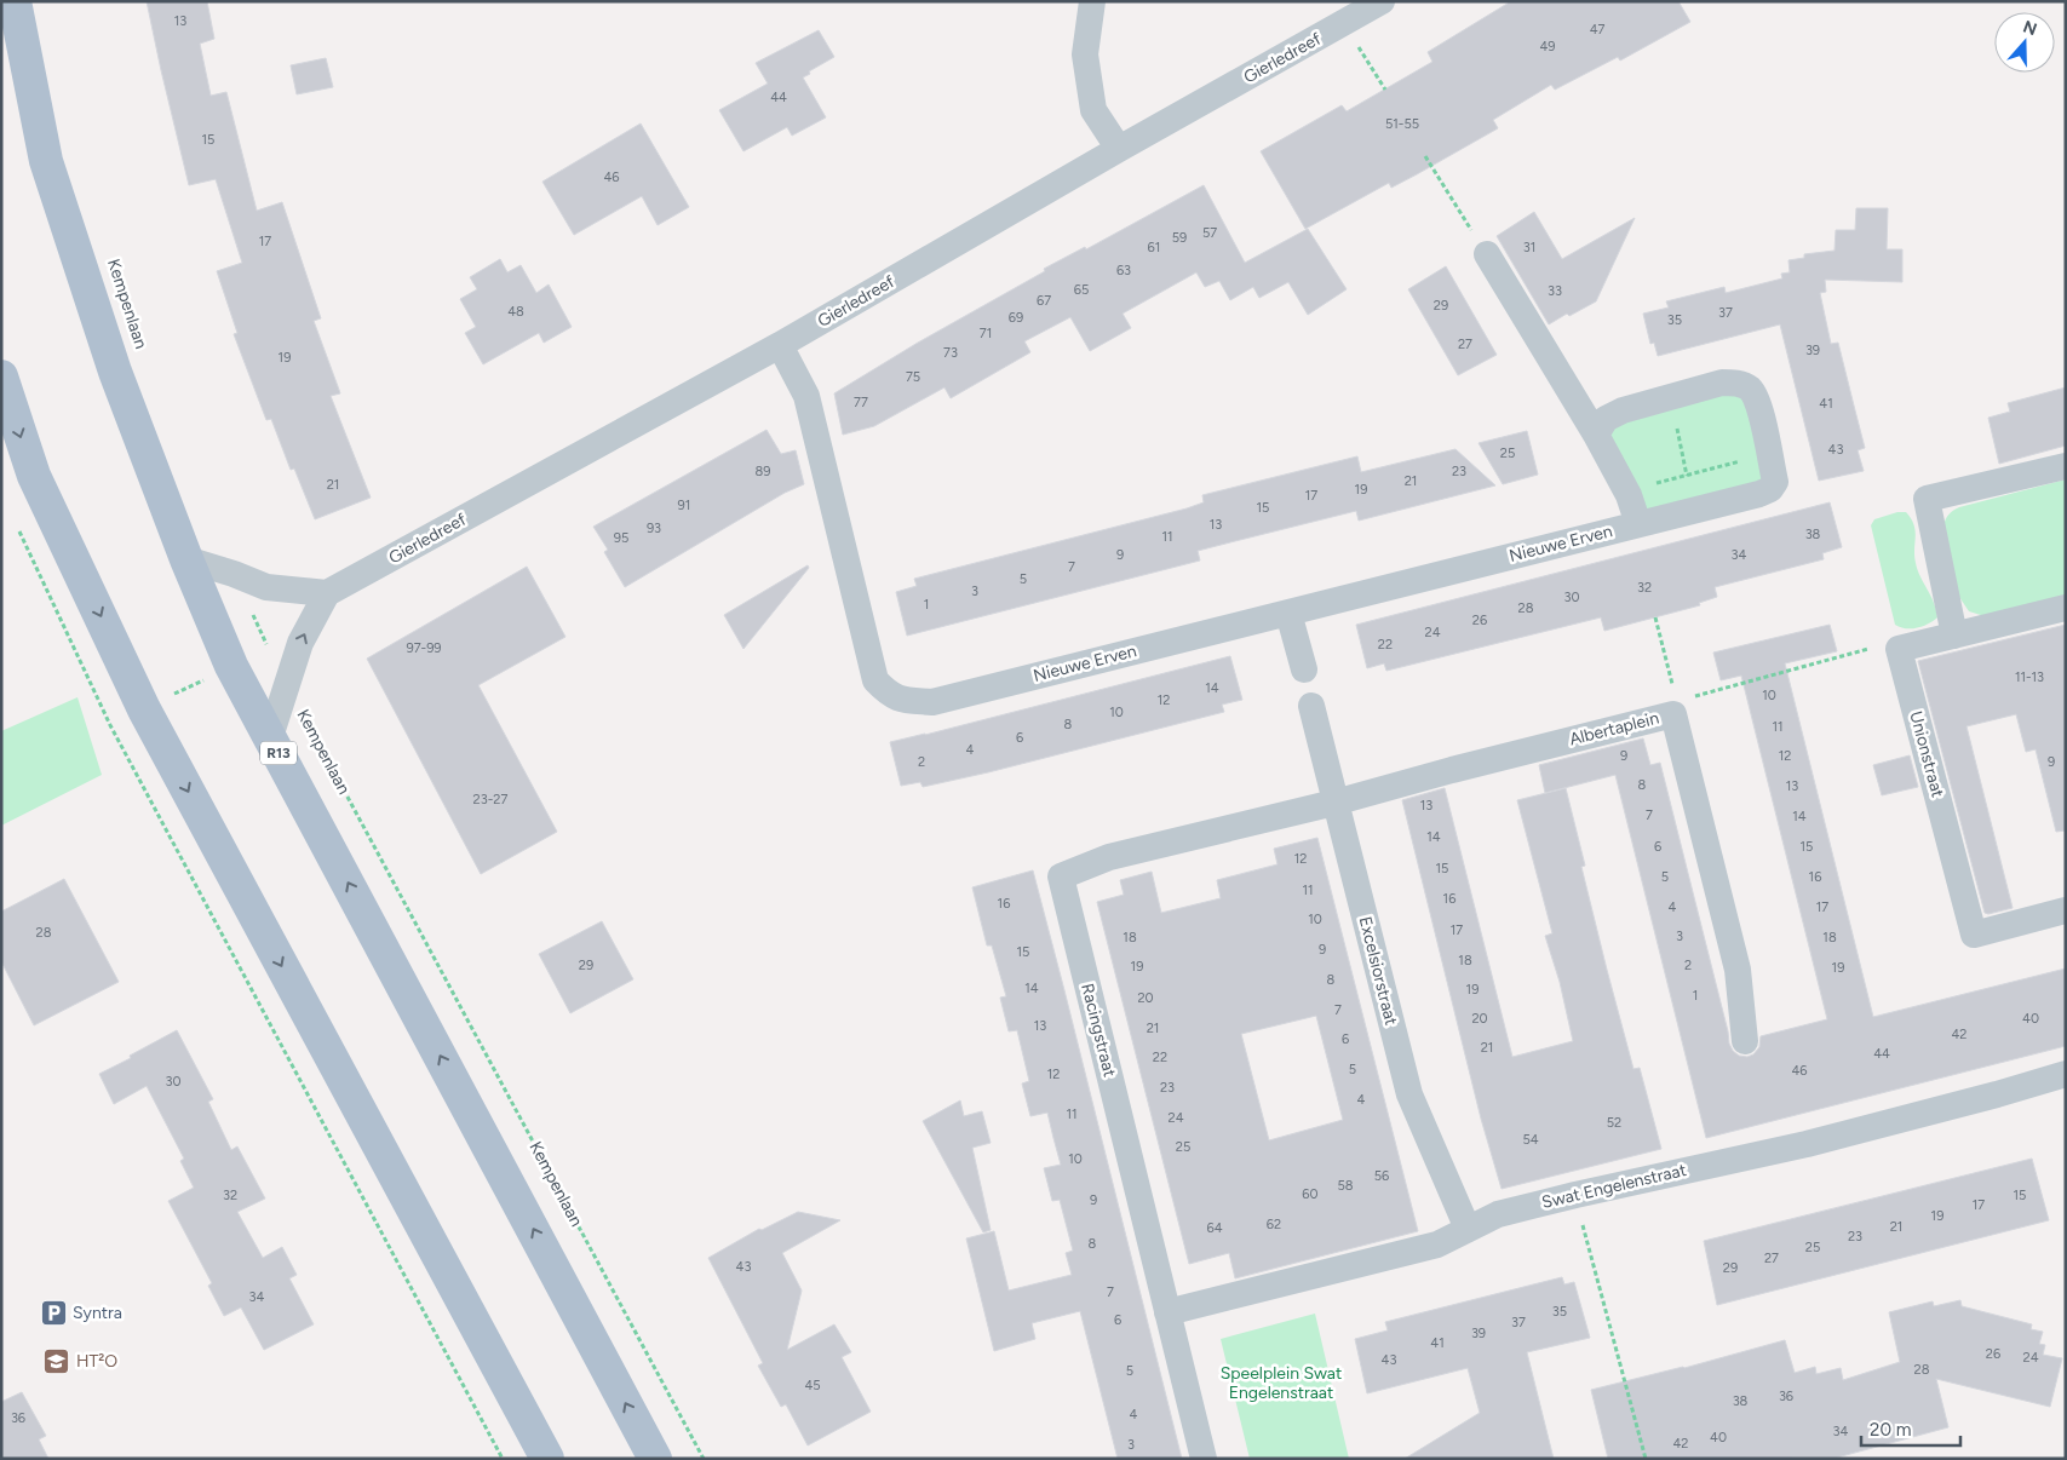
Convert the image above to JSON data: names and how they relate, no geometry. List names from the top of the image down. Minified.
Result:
{"streets":{"main road":["Kempenlaan","R13"],"street":["Gierledreef","Nieuwe Erven","Albertaplein","Unionstraat","Excelsiorstraat","Racingstraat","Swat Engelenstraat"]},"crossings":[["Gierledreef","Nieuwe Erven"],["Albertaplein","Excelsiorstraat"],["Albertaplein","Racingstraat"],["Excelsiorstraat","Racingstraat"],["Excelsiorstraat","Swat Engelenstraat"],["Racingstraat","Swat Engelenstraat"]],"parks":["Speelplein Swat Engelenstraat"],"places":{"parking":["Syntra"],"school or university":["HT²O"]},"house_numbers":["13","47","49","44","51-55","15","46","57","59","17","61","31","63","65","33","67","29","48","37","69","35","71","27","39","73","19","75","77","41","43","25","89","23","21","21","19","17","91","15","13","93","38","11","95","9","34","7","5","32","3","30","1","28","26","24","22","97-99","11-13","14","10","12","10","8","11","6","4","9","12","2","9","8","13","23-27","13","7","14","14","6","15","12","15","5","16","11","16","16","4","17","10","17","28","3","18","18","9","15","18","29","2","19","19","8","14","19","1","20","7","20","40","13","21","42","6","21","44","22","5","46","12","30","23","4","11","24","52","54","25","10","56","58","60","32","15","9","17","19","62","21","64","23","8","25","27","43","29","7","34","35","6","37","39","41","26","24","43","28","5","45","36","38","4","36","34","40","42","3"],"scale_bar":"20 m","north":"top"}
